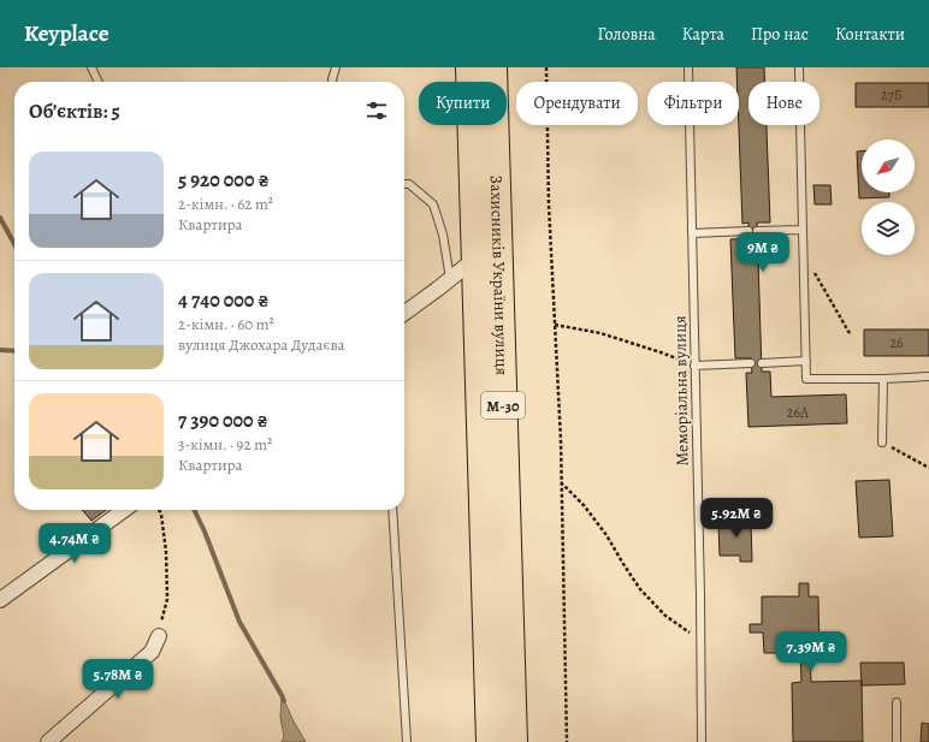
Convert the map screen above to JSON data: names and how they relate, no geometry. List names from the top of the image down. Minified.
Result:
{"streets":{"highway":["Захисників України вулиця","М-30"],"lane":["Меморіальна вулиця"]},"house_numbers":["27Б","26","26А"],"north":"bottom left","page":{"header":"Keyplace","nav":["Головна","Карта","Про нас","Контакти"],"chip":["Купити","Орендувати","Фільтри","Нове"],"heading":"Об’єктів: 5","list":[{"name":"5 920 000 ₴","note":"2-кімн. · 62 m² · Квартира"},{"name":"4 740 000 ₴","note":"2-кімн. · 60 m² · вулиця Джохара Дудаєва"},{"name":"7 390 000 ₴","note":"3-кімн. · 92 m² · Квартира"}],"price":["9M ₴","5.92M ₴","4.74M ₴","7.39M ₴","5.78M ₴"]}}
